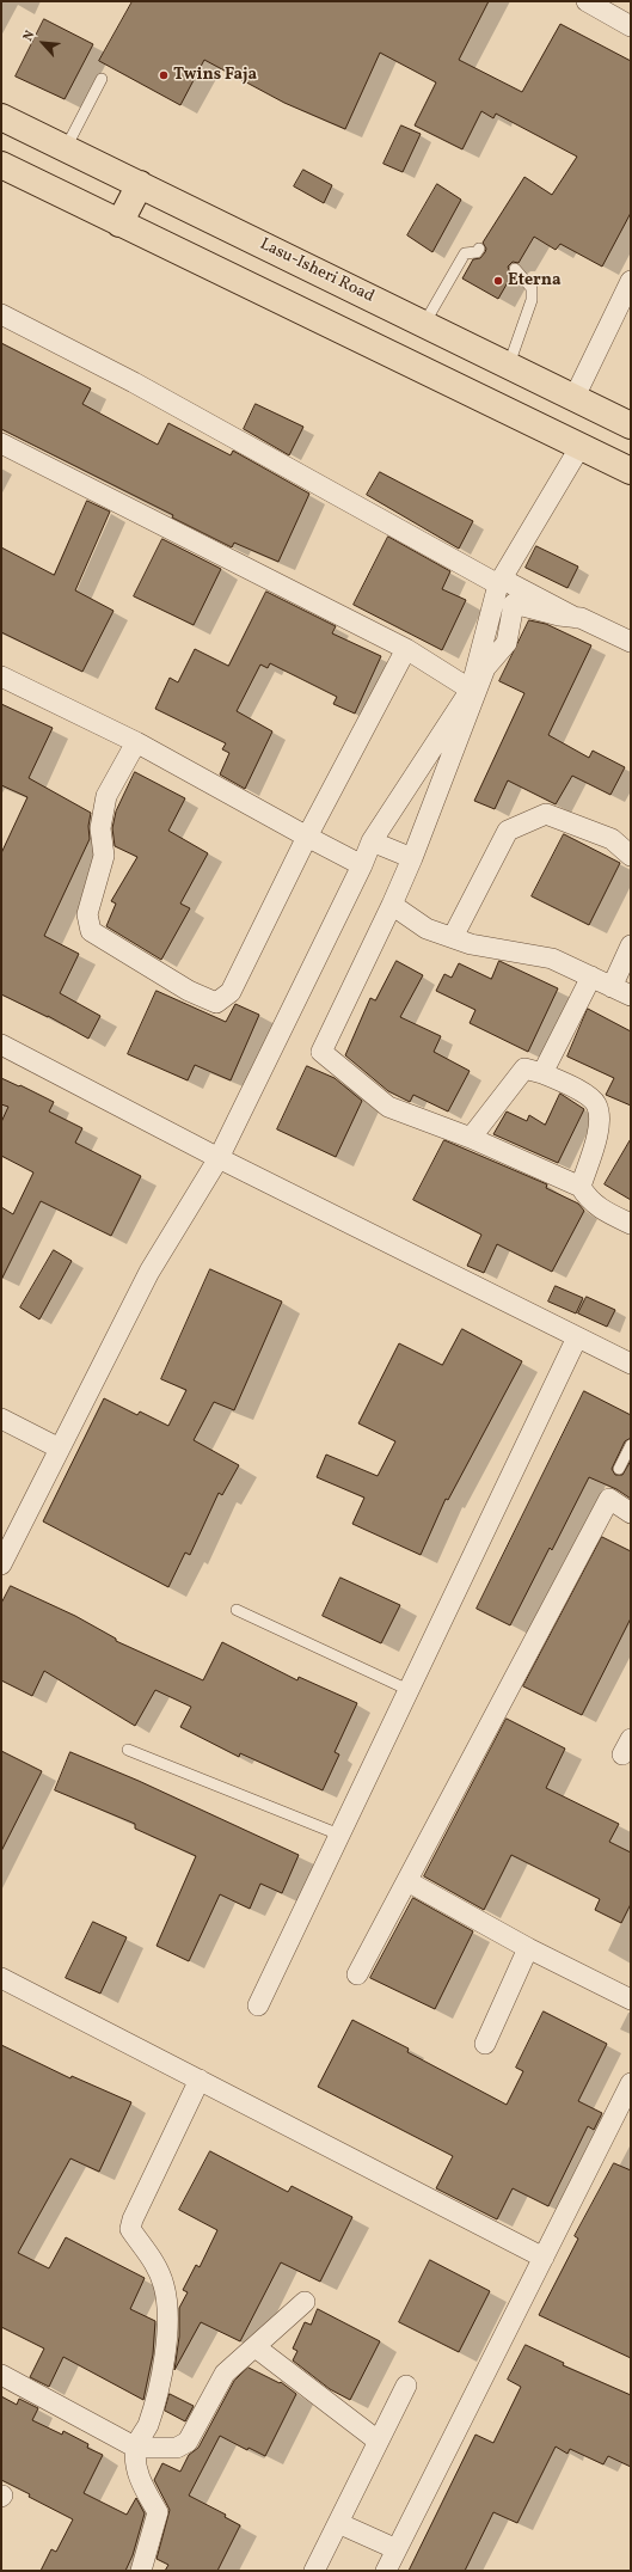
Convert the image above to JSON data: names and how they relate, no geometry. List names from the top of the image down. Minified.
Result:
{"streets":{"main road":["Lasu-Isheri Road"]},"places":["Twins Faja","Eterna"],"north":"top left"}
